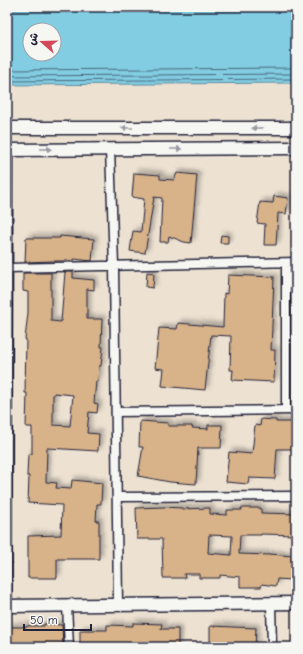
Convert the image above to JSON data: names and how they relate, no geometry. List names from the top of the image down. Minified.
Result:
{"scale_bar":"50 m","north":"left"}
